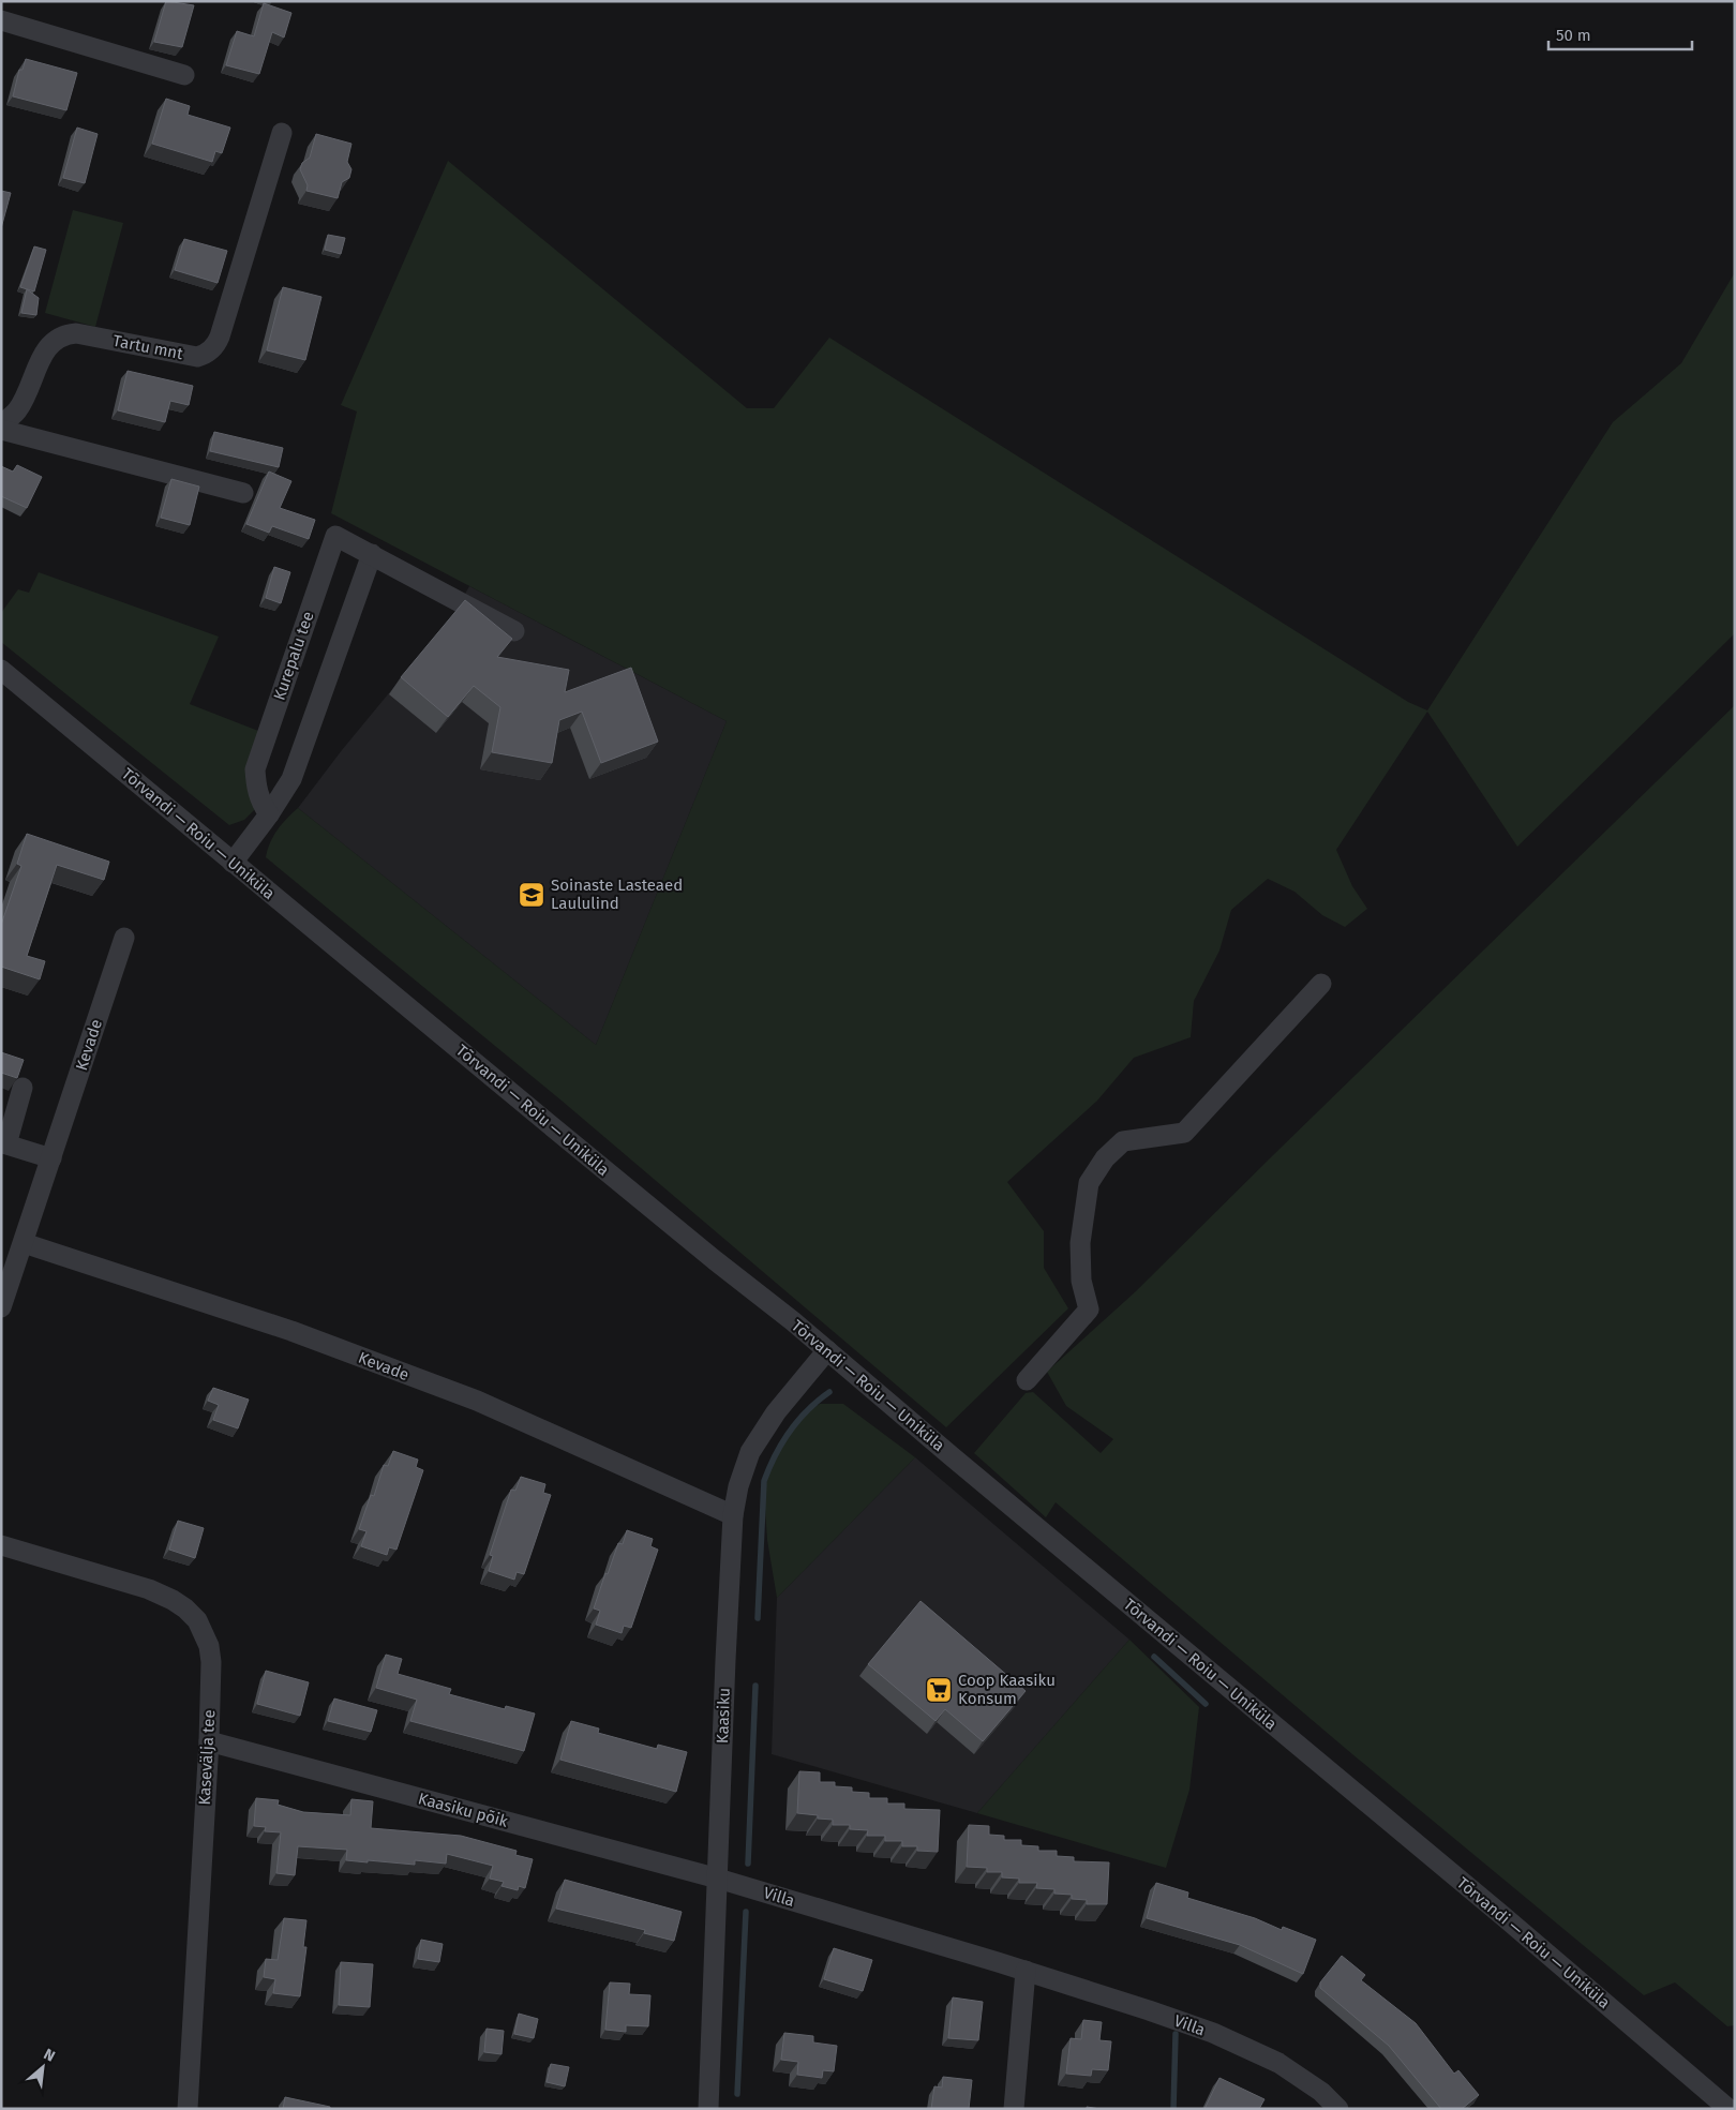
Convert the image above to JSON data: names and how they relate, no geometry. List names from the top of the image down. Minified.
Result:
{"streets":{"street":["Tartu mnt","Kurepalu tee","Tõrvandi — Roiu — Uniküla","Kevade","Kaasiku","Kasevälja tee","Kaasiku põik","Villa"]},"crossings":[["Tõrvandi — Roiu — Uniküla","Kaasiku"],["Kevade","Kaasiku"],["Kaasiku","Kaasiku põik"],["Kaasiku","Villa"],["Kasevälja tee","Kaasiku põik"],["Kaasiku põik","Villa"]],"places":{"school or university":["Soinaste Lasteaed Laululind"],"supermarket":["Coop Kaasiku Konsum"]},"scale_bar":"50 m","north":"top right"}
